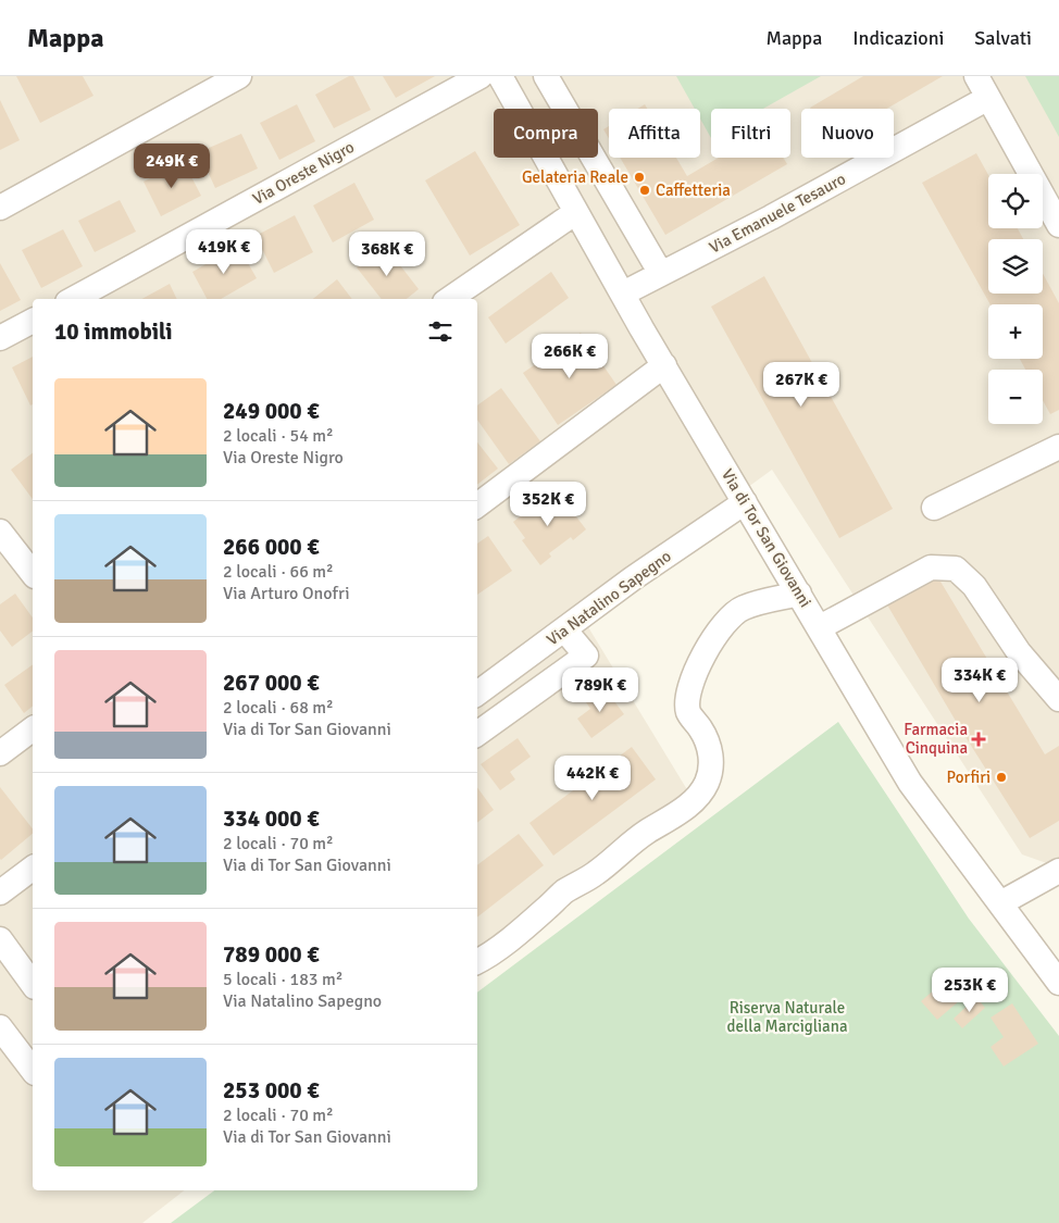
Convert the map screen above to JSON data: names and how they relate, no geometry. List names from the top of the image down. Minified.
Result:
{"streets":{"street":["Via Oreste Nigro","Via Emanuele Tesauro","Via di Tor San Giovanni","Via Natalino Sapegno"]},"crossings":[["Via Emanuele Tesauro","Via di Tor San Giovanni"],["Via di Tor San Giovanni","Via Natalino Sapegno"]],"parks":["Riserva Naturale della Marcigliana"],"places":{"other":["Gelateria Reale","Caffetteria","Porfiri"],"health":["Farmacia Cinquina"]},"page":{"header":"Mappa","nav":["Mappa","Indicazioni","Salvati"],"chip":["Compra","Affitta","Filtri","Nuovo"],"price":["249K €","419K €","368K €","266K €","267K €","352K €","334K €","789K €","442K €","253K €"],"map_buttons":["+","−"],"heading":"10 immobili","list":[{"name":"249 000 €","note":"2 locali · 54 m² · Via Oreste Nigro"},{"name":"266 000 €","note":"2 locali · 66 m² · Via Arturo Onofri"},{"name":"267 000 €","note":"2 locali · 68 m² · Via di Tor San Giovanni"},{"name":"334 000 €","note":"2 locali · 70 m² · Via di Tor San Giovanni"},{"name":"789 000 €","note":"5 locali · 183 m² · Via Natalino Sapegno"},{"name":"253 000 €","note":"2 locali · 70 m² · Via di Tor San Giovanni"}]}}
